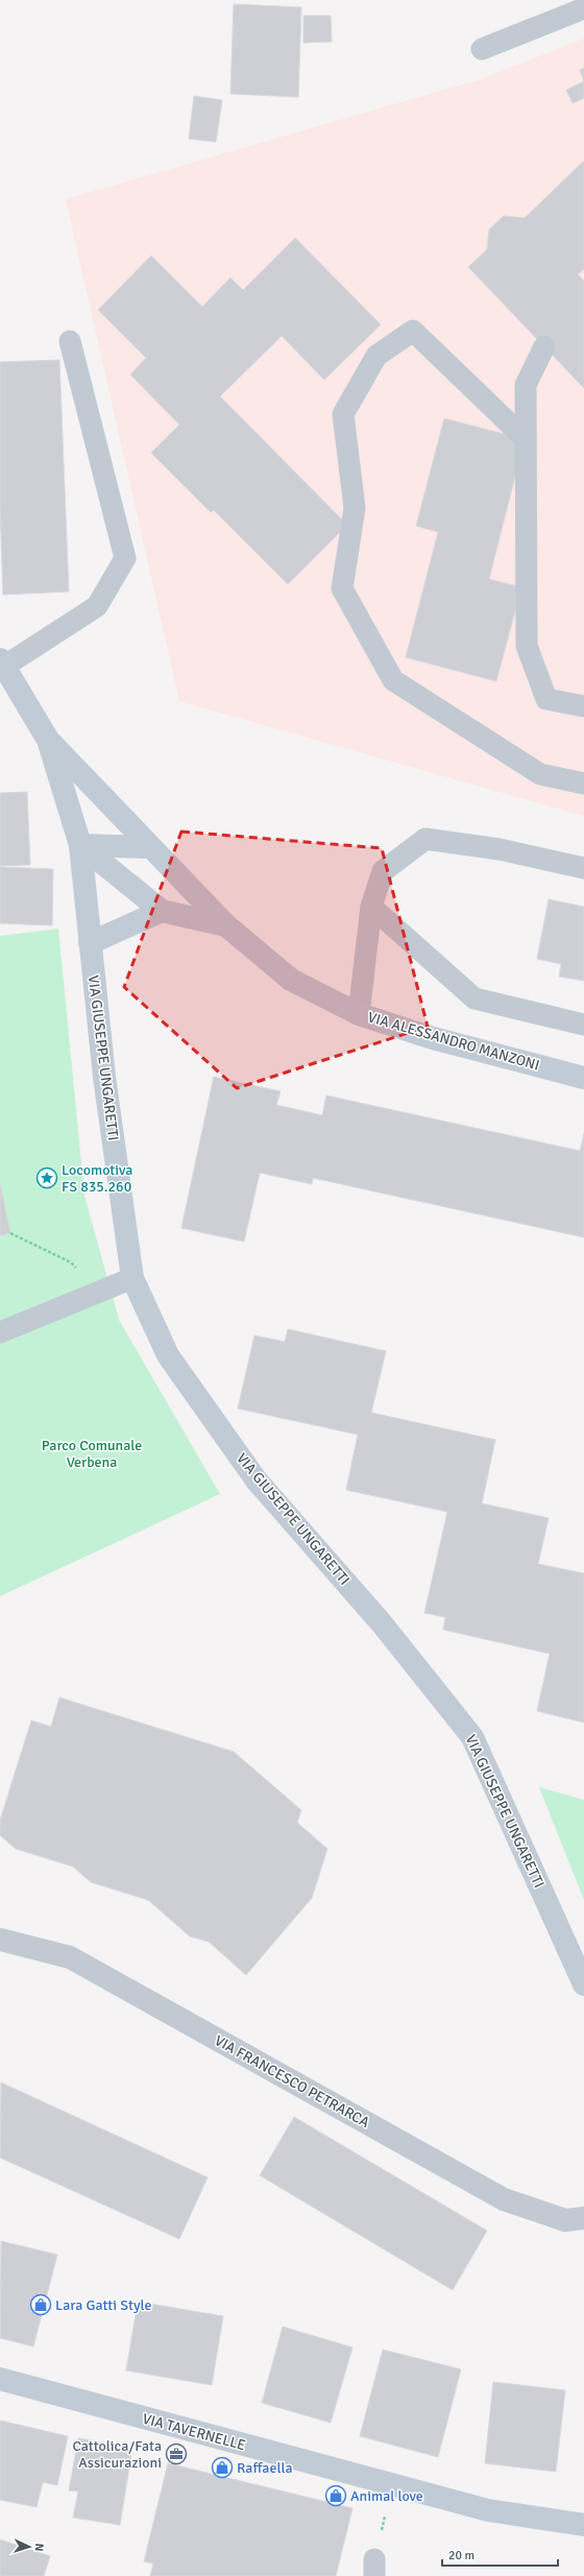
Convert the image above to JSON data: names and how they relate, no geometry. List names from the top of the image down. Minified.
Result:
{"streets":{"street":["VIA ALESSANDRO MANZONI","VIA GIUSEPPE UNGARETTI","VIA FRANCESCO PETRARCA","VIA TAVERNELLE"]},"crossings":[["VIA ALESSANDRO MANZONI","VIA GIUSEPPE UNGARETTI"]],"parks":["Parco Comunale Verbena"],"places":{"place":["Locomotiva FS 835.260"],"shop":["Lara Gatti Style","Raffaella","Animal love"],"office":["Cattolica/Fata Assicurazioni"]},"scale_bar":"20 m","north":"right"}
